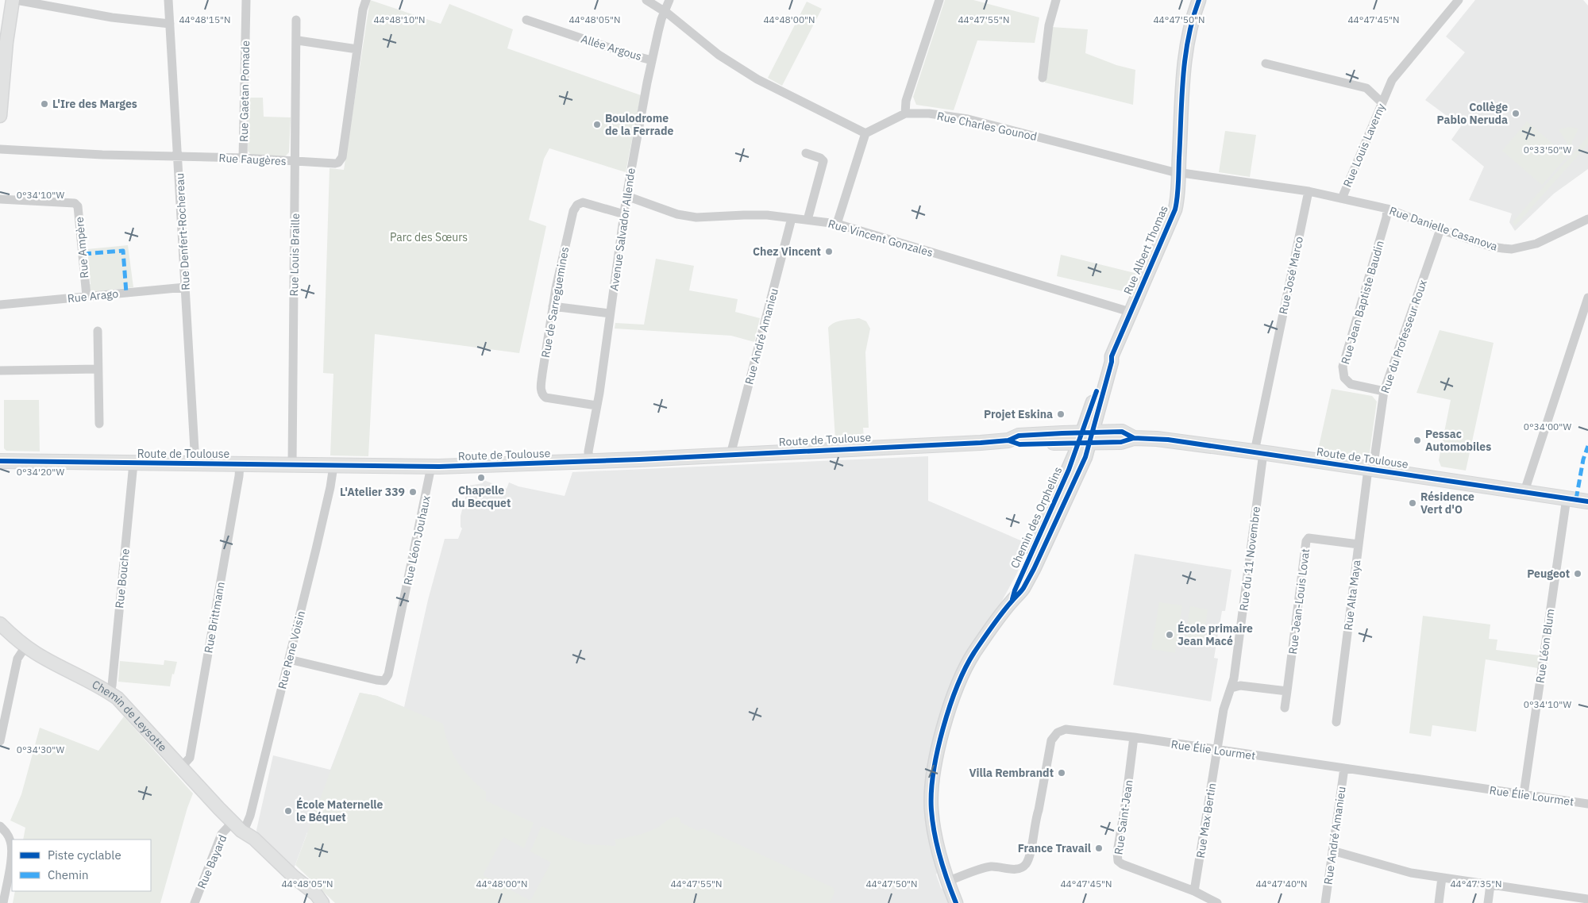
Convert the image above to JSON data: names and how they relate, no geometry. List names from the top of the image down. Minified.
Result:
{"streets":{"main road":["Route de Toulouse"],"street":["Allée Argous","Rue Gaetan Pomade","Rue Charles Gounod","Rue Louis Laverny","Rue Faugères","Rue Danielle Casanova","Avenue Salvador Allende","Rue Denfert-Rochereau","Rue Vincent Gonzales","Rue Ampère","Rue Albert Thomas","Rue Louis Braille","Rue José Marco","Rue Arago","Rue de Sarreguemines","Rue Jean Baptiste Baudin","Rue André Amanieu","Rue du Professeur Roux","Chemin des Orphelins","Rue Léon Jouhaux","Rue du 11 Novembre","Rue Bouche","Rue Alta Maya","Rue Jean-Louis Lovat","Rue Brittmann","Rue Léon Blum","Rue Rene Voisin","Chemin de Leysotte","Rue Élie Lourmet","Rue Saint-Jean","Rue Max Bertin","Rue Bayard"]},"crossings":[["Allée Argous","Avenue Salvador Allende"],["Rue Gaetan Pomade","Rue Faugères"],["Rue Charles Gounod","Rue Louis Laverny"],["Rue Charles Gounod","Rue Albert Thomas"],["Rue Louis Laverny","Rue Danielle Casanova"],["Rue Louis Laverny","Rue Albert Thomas"],["Rue Louis Laverny","Rue José Marco"],["Rue Faugères","Rue Denfert-Rochereau"],["Rue Faugères","Rue Louis Braille"],["Rue Danielle Casanova","Rue Jean Baptiste Baudin"],["Rue Danielle Casanova","Rue du Professeur Roux"],["Avenue Salvador Allende","Rue Vincent Gonzales"],["Avenue Salvador Allende","Rue de Sarreguemines"],["Avenue Salvador Allende","Route de Toulouse"],["Rue Denfert-Rochereau","Rue Arago"],["Rue Denfert-Rochereau","Route de Toulouse"],["Rue Vincent Gonzales","Rue Albert Thomas"],["Rue Vincent Gonzales","Rue André Amanieu"],["Rue Ampère","Rue Arago"],["Rue Albert Thomas","Route de Toulouse"],["Rue Albert Thomas","Chemin des Orphelins"],["Rue Louis Braille","Route de Toulouse"],["Rue José Marco","Route de Toulouse"],["Rue José Marco","Rue du 11 Novembre"],["Rue Jean Baptiste Baudin","Rue du Professeur Roux"],["Rue André Amanieu","Route de Toulouse"],["Rue André Amanieu","Rue Élie Lourmet"],["Rue du Professeur Roux","Route de Toulouse"],["Rue du Professeur Roux","Rue Alta Maya"],["Route de Toulouse","Chemin des Orphelins"],["Route de Toulouse","Rue Léon Jouhaux"],["Route de Toulouse","Rue du 11 Novembre"],["Route de Toulouse","Rue Bouche"],["Route de Toulouse","Rue Alta Maya"],["Route de Toulouse","Rue Brittmann"],["Route de Toulouse","Rue Léon Blum"],["Route de Toulouse","Rue Rene Voisin"],["Chemin des Orphelins","Rue Élie Lourmet"],["Rue Léon Jouhaux","Rue Rene Voisin"],["Rue du 11 Novembre","Rue Élie Lourmet"],["Rue du 11 Novembre","Rue Max Bertin"],["Rue Bouche","Chemin de Leysotte"],["Rue Alta Maya","Rue Jean-Louis Lovat"],["Rue Brittmann","Chemin de Leysotte"],["Rue Léon Blum","Rue Élie Lourmet"],["Rue Rene Voisin","Chemin de Leysotte"],["Rue Rene Voisin","Rue Bayard"],["Chemin de Leysotte","Rue Bayard"],["Rue Élie Lourmet","Rue Saint-Jean"],["Rue Élie Lourmet","Rue Max Bertin"],["Rue Saint-Jean","Rue Max Bertin"]],"parks":["Parc des Sœurs"],"places":["L'Ire des Marges","Collège Pablo Neruda","Boulodrome de la Ferrade","Chez Vincent","Projet Eskina","Pessac Automobiles","Chapelle du Becquet","L'Atelier 339","Résidence Vert d'O","Peugeot","École primaire Jean Macé","Villa Rembrandt","École Maternelle le Béquet","France Travail"],"legend":["Piste cyclable","Chemin"],"coordinates":["44°48'15\"N","44°48'10\"N","44°48'05\"N","44°48'00\"N","44°47'55\"N","44°47'50\"N","44°47'45\"N","0°33'50\"W","0°34'10\"W","0°34'00\"W","0°34'20\"W","0°34'30\"W","44°47'35\"N","44°47'40\"N"]}
